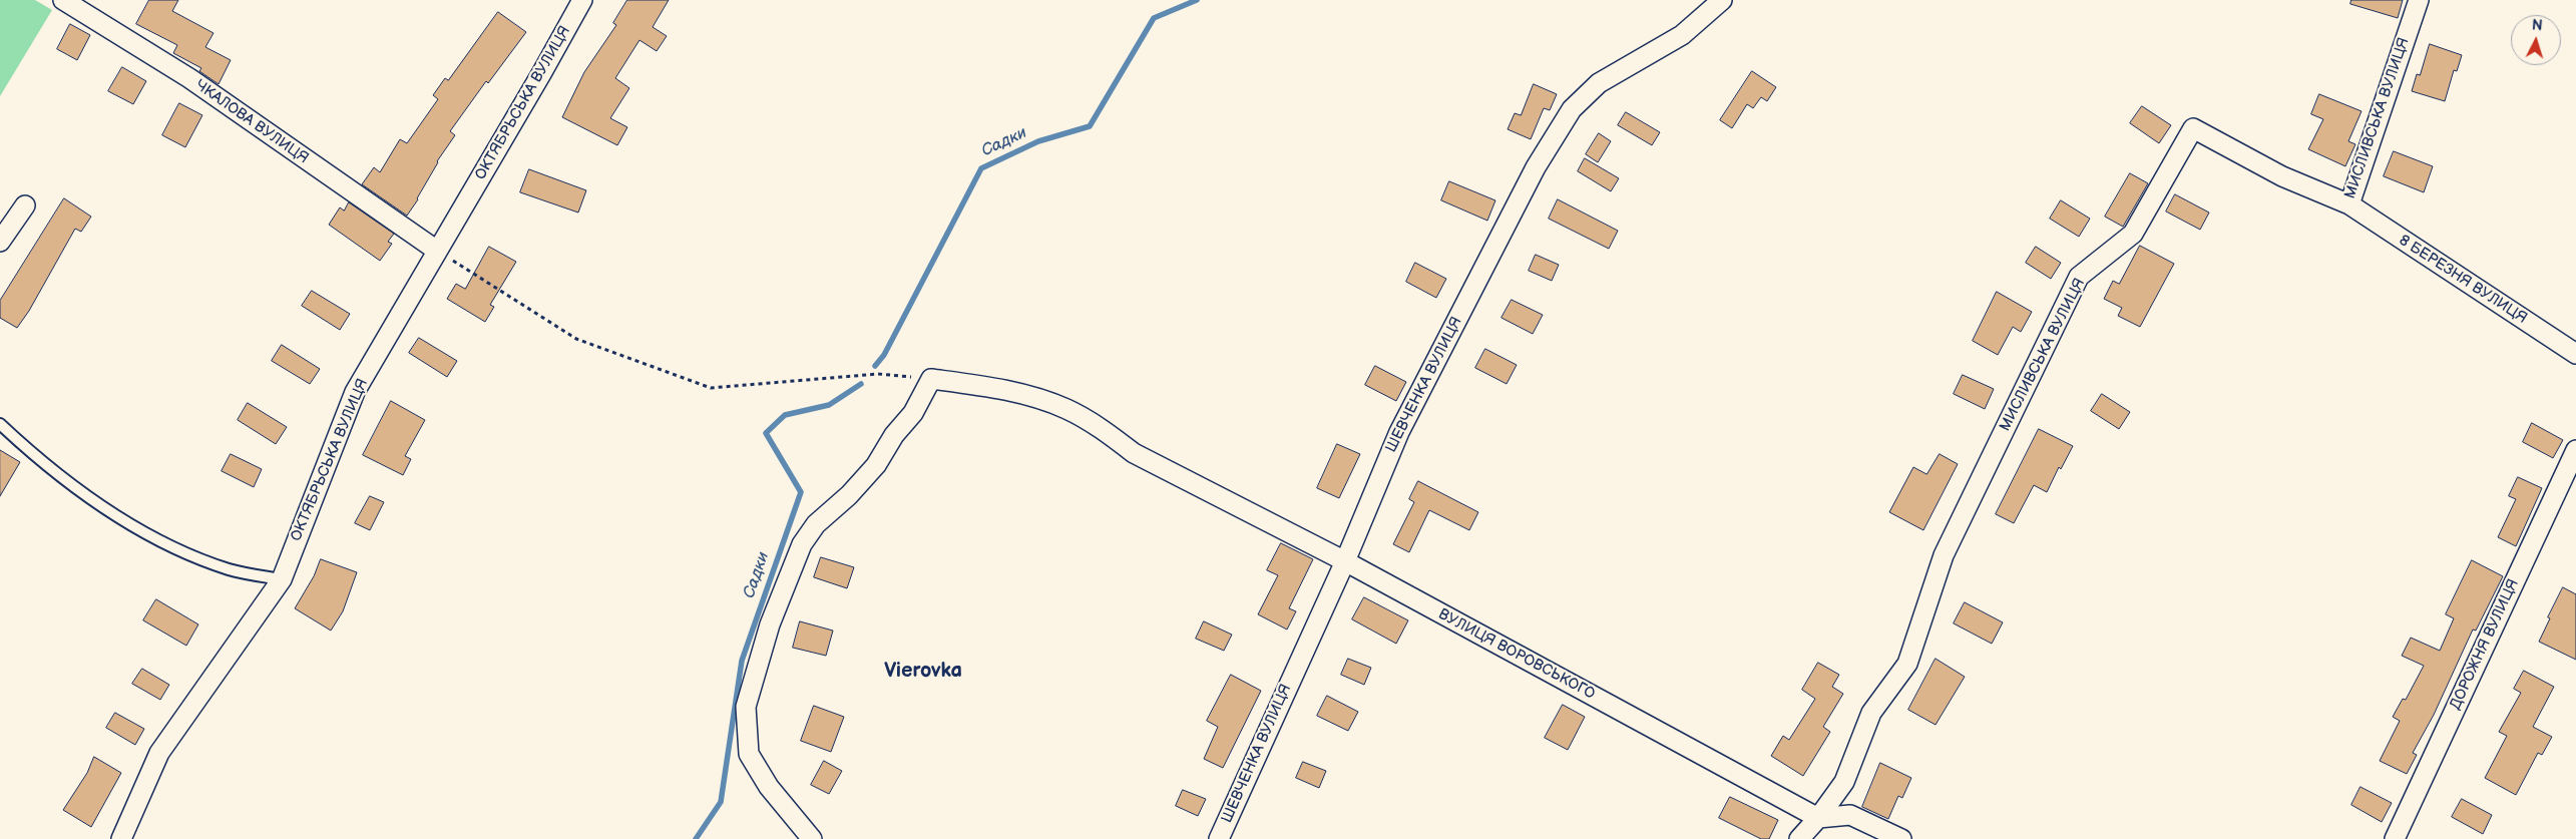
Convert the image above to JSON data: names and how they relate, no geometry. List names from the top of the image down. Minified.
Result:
{"streets":{"street":["ОКТЯБРЬСЬКА ВУЛИЦЯ","МИСЛИВСЬКА ВУЛИЦЯ","ЧКАЛОВА ВУЛИЦЯ","8 БЕРЕЗНЯ ВУЛИЦЯ","ШЕВЧЕНКА ВУЛИЦЯ","ДОРОЖНЯ ВУЛИЦЯ","ВУЛИЦЯ ВОРОВСЬКОГО"]},"crossings":[["ОКТЯБРЬСЬКА ВУЛИЦЯ","ЧКАЛОВА ВУЛИЦЯ"],["МИСЛИВСЬКА ВУЛИЦЯ","8 БЕРЕЗНЯ ВУЛИЦЯ"],["МИСЛИВСЬКА ВУЛИЦЯ","ВУЛИЦЯ ВОРОВСЬКОГО"],["ШЕВЧЕНКА ВУЛИЦЯ","ВУЛИЦЯ ВОРОВСЬКОГО"]],"districts":["Vierovka"],"water":["Садки"],"north":"top"}
